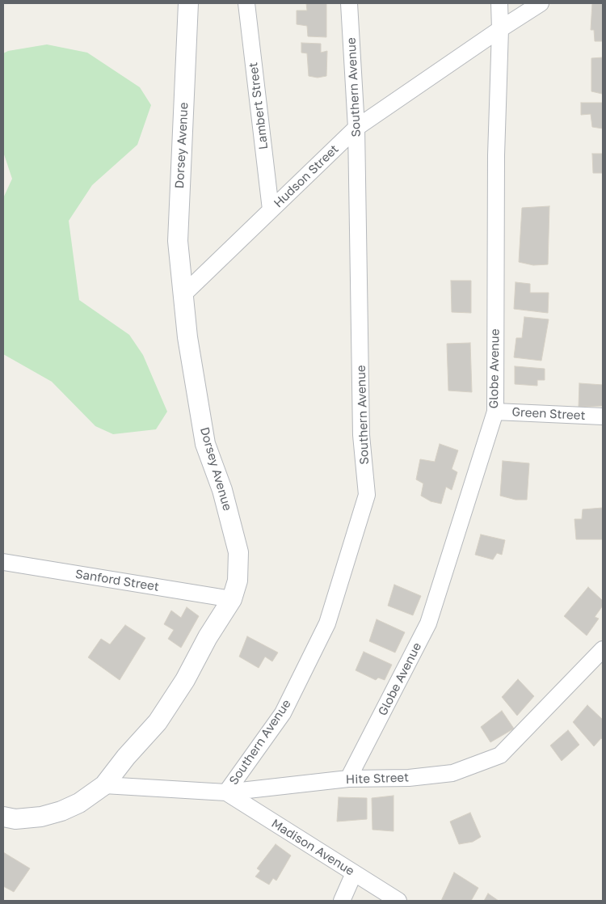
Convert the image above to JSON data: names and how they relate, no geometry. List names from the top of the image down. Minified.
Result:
{"streets":{"street":["Southern Avenue","Lambert Street","Dorsey Avenue","Hudson Street","Globe Avenue","Green Street","Sanford Street","Hite Street","Madison Avenue"]},"crossings":[["Southern Avenue","Hudson Street"],["Southern Avenue","Hite Street"],["Southern Avenue","Madison Avenue"],["Lambert Street","Hudson Street"],["Dorsey Avenue","Hudson Street"],["Dorsey Avenue","Sanford Street"],["Dorsey Avenue","Hite Street"],["Hudson Street","Globe Avenue"],["Globe Avenue","Green Street"],["Globe Avenue","Hite Street"],["Hite Street","Madison Avenue"]]}
